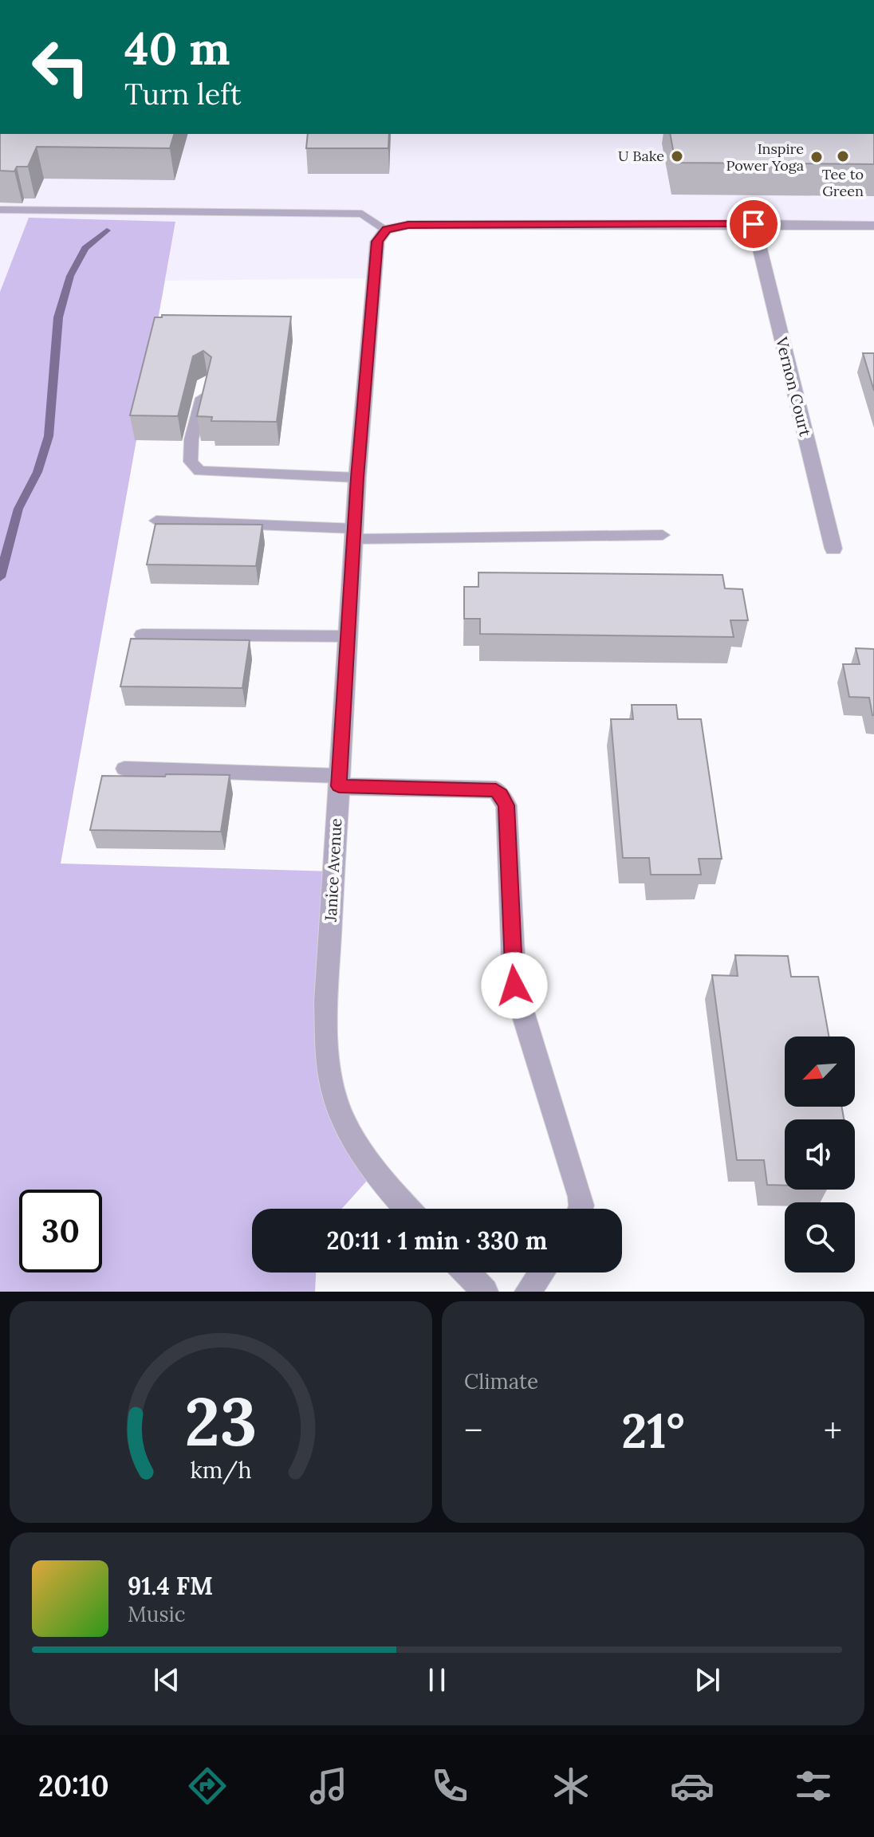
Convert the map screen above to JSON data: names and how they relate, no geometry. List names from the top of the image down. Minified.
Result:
{"streets":{"street":["Vernon Court","Janice Avenue"]},"places":["U Bake","Tee to Green","Inspire Power Yoga"],"north":"bottom left","page":{"turn":["40 m","Turn left"],"limit":"30","trip":"20:11 · 1 min · 330 m","tile":"Climate","heat":["−","21°","+"],"song":["91.4 FM","Music"],"tabs":"20:10","gauge":["23","km/h"]}}
